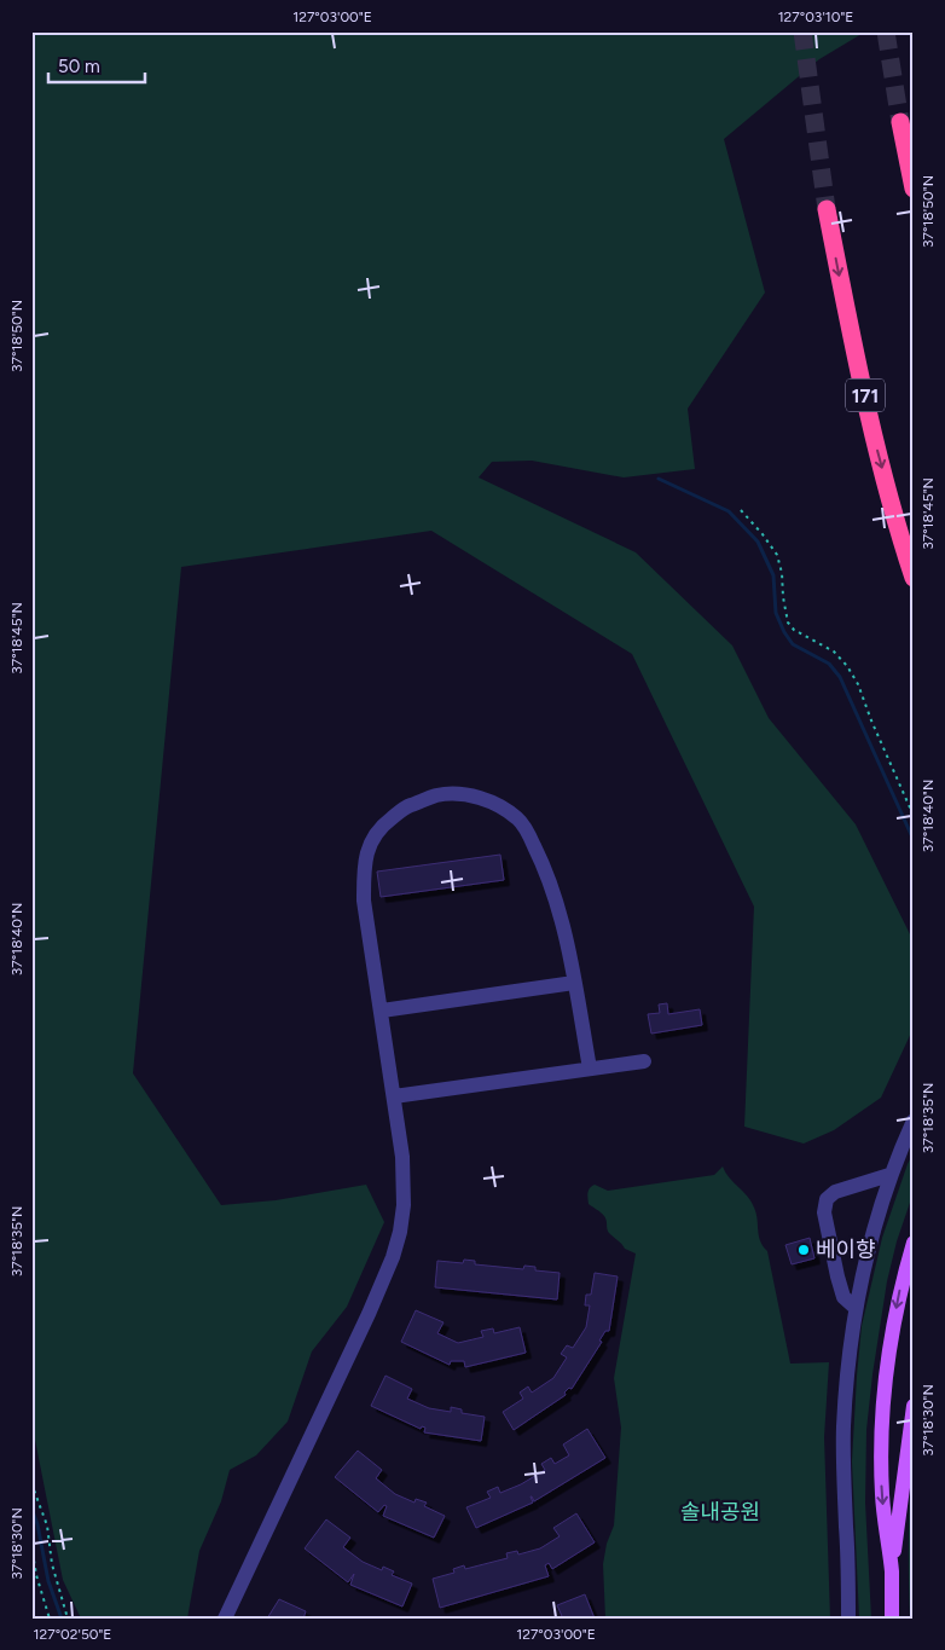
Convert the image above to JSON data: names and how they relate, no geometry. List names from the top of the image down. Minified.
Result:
{"streets":{"highway":["171"]},"parks":["솔내공원"],"places":["베이향"],"scale_bar":"50 m","coordinates":["127°03'00\"E","127°03'10\"E","37°18'50\"N","37°18'45\"N","37°18'40\"N","37°18'35\"N","37°18'30\"N","127°02'50\"E"]}
